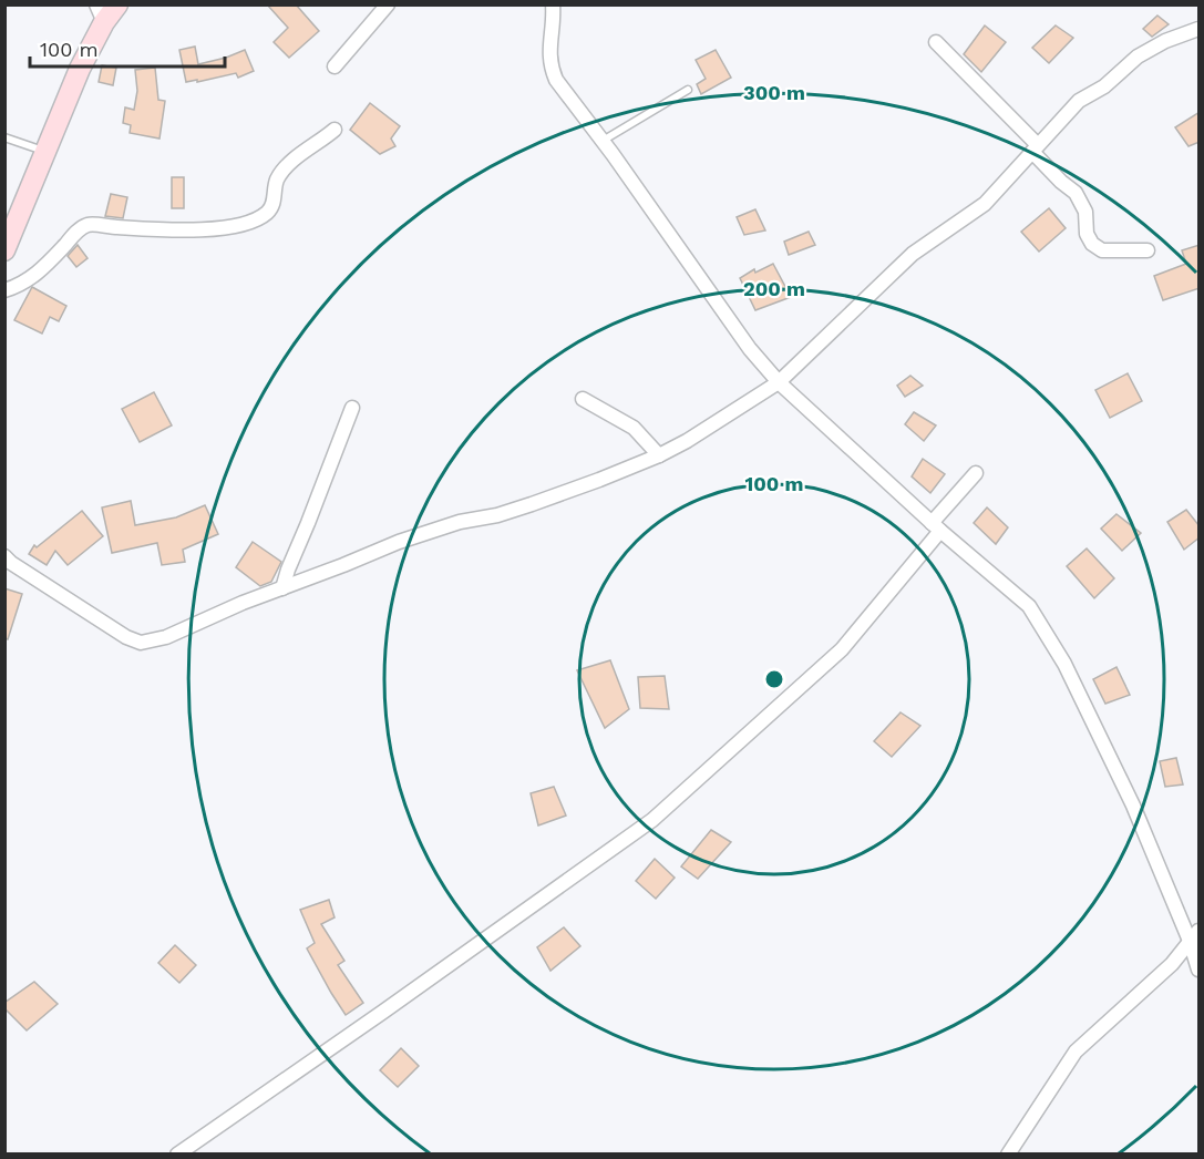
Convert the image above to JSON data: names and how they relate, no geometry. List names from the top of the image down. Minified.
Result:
{"scale_bar":"100 m","rings":["300 m","200 m","100 m"]}
